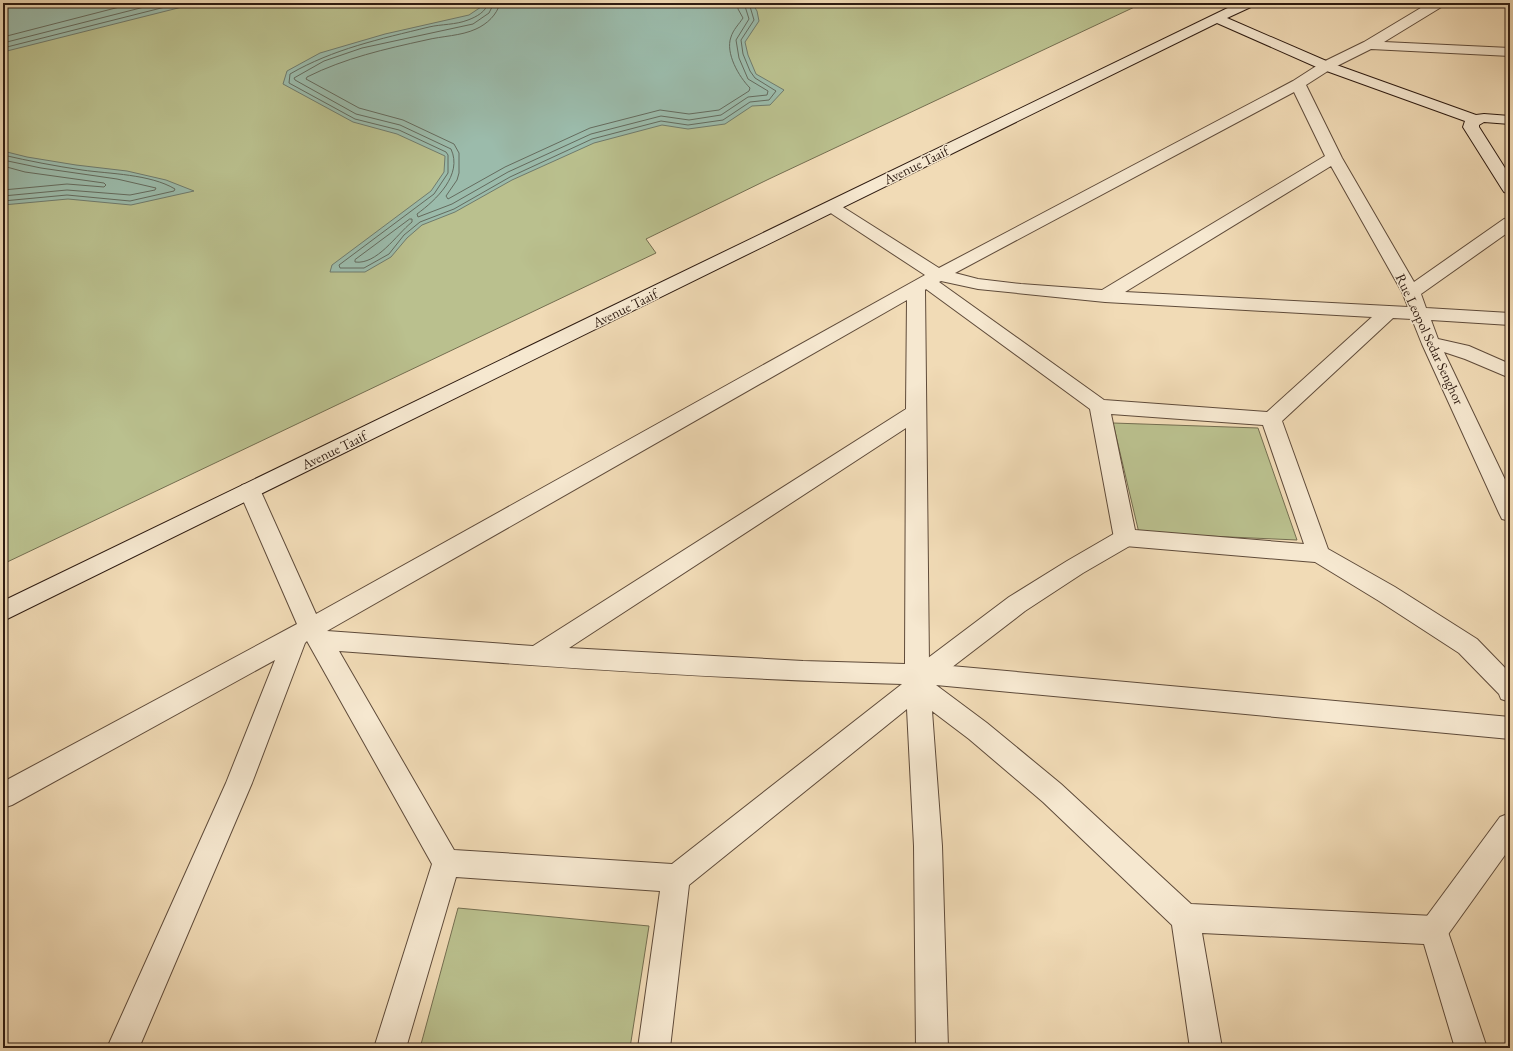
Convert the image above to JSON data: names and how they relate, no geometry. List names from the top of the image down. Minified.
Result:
{"streets":{"street":["Avenue Taaif","Rue Leopol Sedar Senghor"]}}
